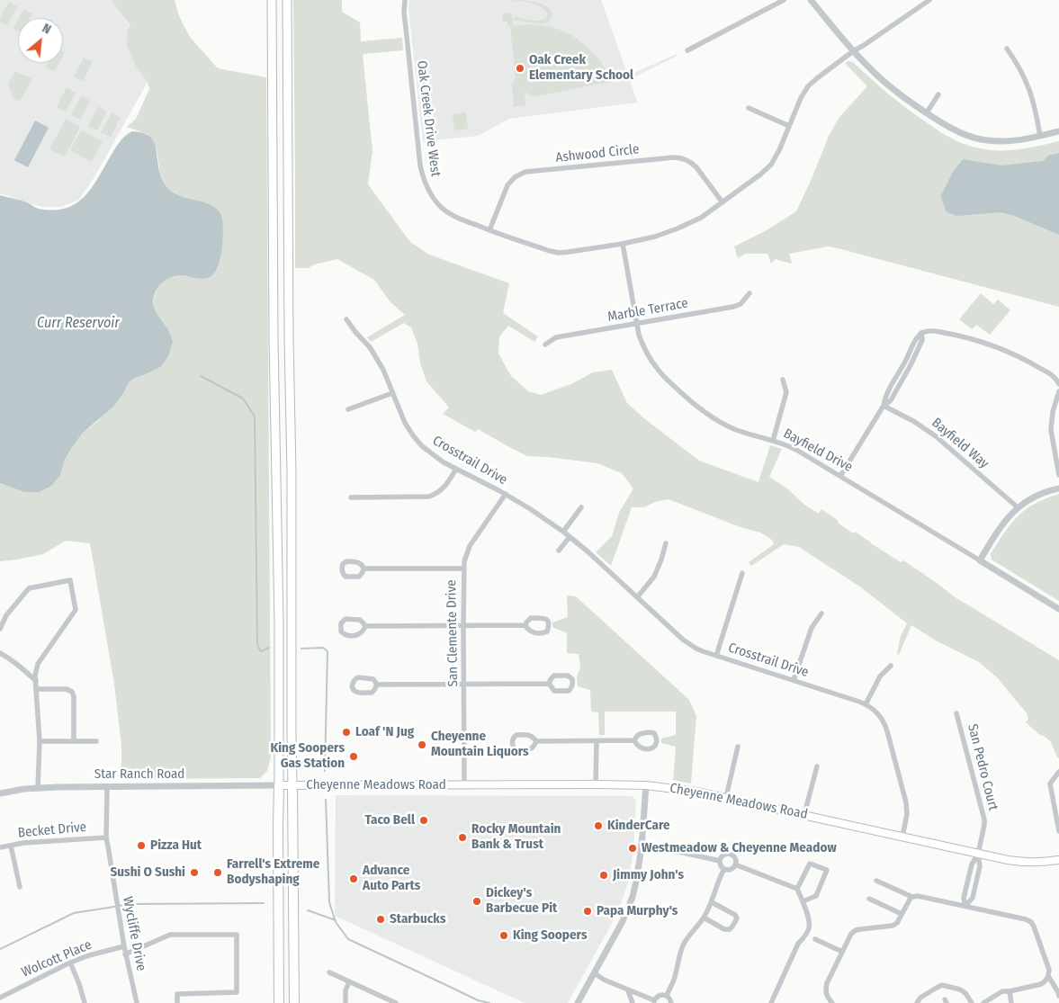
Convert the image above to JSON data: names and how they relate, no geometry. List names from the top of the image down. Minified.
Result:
{"streets":{"main road":["Cheyenne Meadows Road"],"street":["Oak Creek Drive West","Ashwood Circle","Marble Terrace","Bayfield Way","Bayfield Drive","Crosstrail Drive","San Clemente Drive","San Pedro Court","Star Ranch Road","Becket Drive","Wycliffe Drive","Wolcott Place"]},"crossings":[["Oak Creek Drive West","Ashwood Circle"],["Oak Creek Drive West","Bayfield Drive"],["Marble Terrace","Bayfield Drive"],["Crosstrail Drive","San Clemente Drive"],["Crosstrail Drive","Cheyenne Meadows Road"],["San Clemente Drive","Cheyenne Meadows Road"],["San Pedro Court","Cheyenne Meadows Road"],["Star Ranch Road","Cheyenne Meadows Road"],["Star Ranch Road","Wycliffe Drive"],["Becket Drive","Wycliffe Drive"],["Wycliffe Drive","Wolcott Place"]],"water":["Curr Reservoir"],"places":["Oak Creek Elementary School","Loaf 'N Jug","Cheyenne Mountain Liquors","King Soopers Gas Station","Taco Bell","KinderCare","Rocky Mountain Bank & Trust","Pizza Hut","Westmeadow & Cheyenne Meadow","Sushi O Sushi","Farrell's Extreme Bodyshaping","Jimmy John's","Advance Auto Parts","Dickey's Barbecue Pit","Papa Murphy's","Starbucks","King Soopers"],"north":"top right"}
